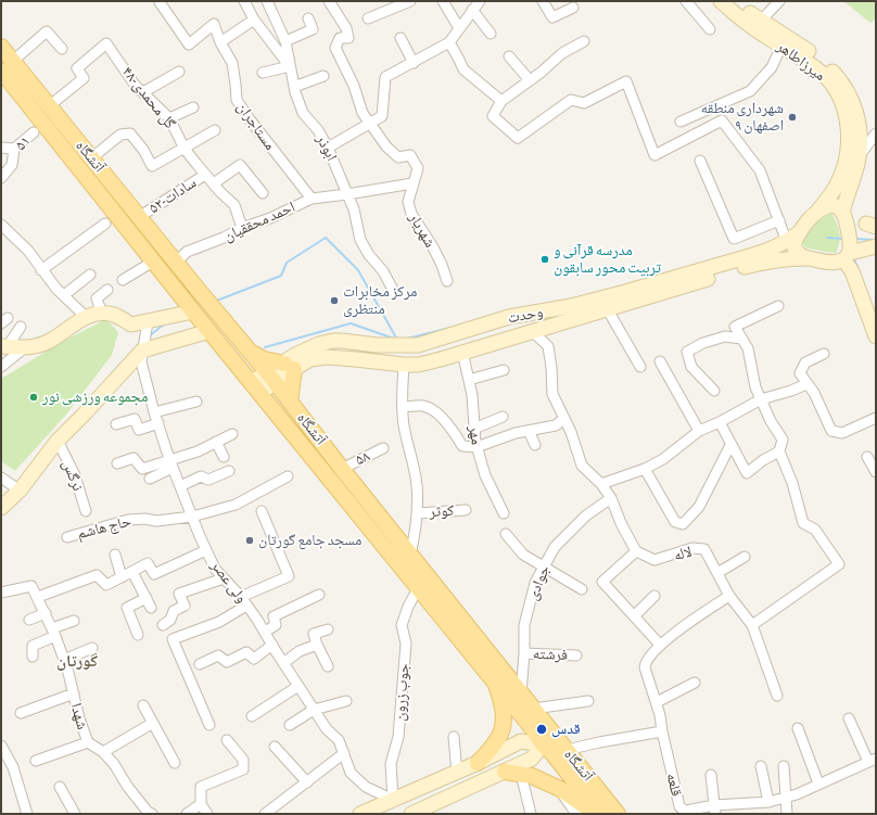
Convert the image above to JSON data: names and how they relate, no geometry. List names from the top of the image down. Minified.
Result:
{"streets":{"main road":["میرزاطاهر","آتشگاه","وحدت"],"street":["۴۸-گل محمدی","مستاجران","۵۱","ابوذر","۵۲-سادات","احمد محققیان","شهریار","مهر","۵۸","نرگس","کوثر","حاج هاشم","لاله","ولی عصر","جوادی","فرشته","جوب زرون","شهدا","قلعه"]},"crossings":[["میرزاطاهر","وحدت"],["۴۸-گل محمدی","آتشگاه"],["۴۸-گل محمدی","۵۲-سادات"],["۴۸-گل محمدی","احمد محققیان"],["مستاجران","احمد محققیان"],["ابوذر","احمد محققیان"],["آتشگاه","۵۲-سادات"],["آتشگاه","احمد محققیان"],["آتشگاه","وحدت"],["آتشگاه","۵۸"],["آتشگاه","جوادی"],["آتشگاه","جوب زرون"],["احمد محققیان","شهریار"],["وحدت","مهر"],["حاج هاشم","ولی عصر"],["ولی عصر","جوب زرون"],["جوادی","فرشته"]],"districts":["گورتان"],"places":["شهرداری منطقه ۹ اصفهان","مدرسه قرآنی و تربیت محور سابقون","مرکز مخابرات منتظری","مجموعه ورزشی نور","مسجد جامع گورتان","قدس"]}
